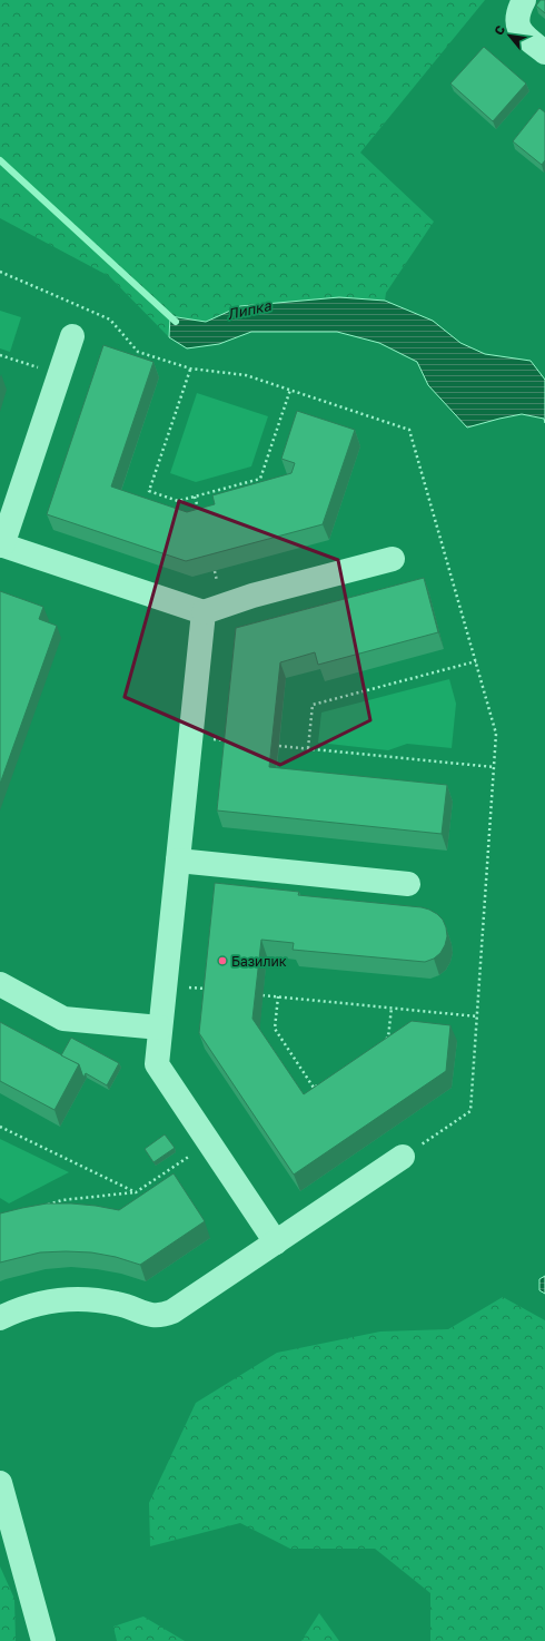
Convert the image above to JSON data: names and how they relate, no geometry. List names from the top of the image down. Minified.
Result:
{"water":["Липка"],"places":["Базилик"],"north":"top left"}
